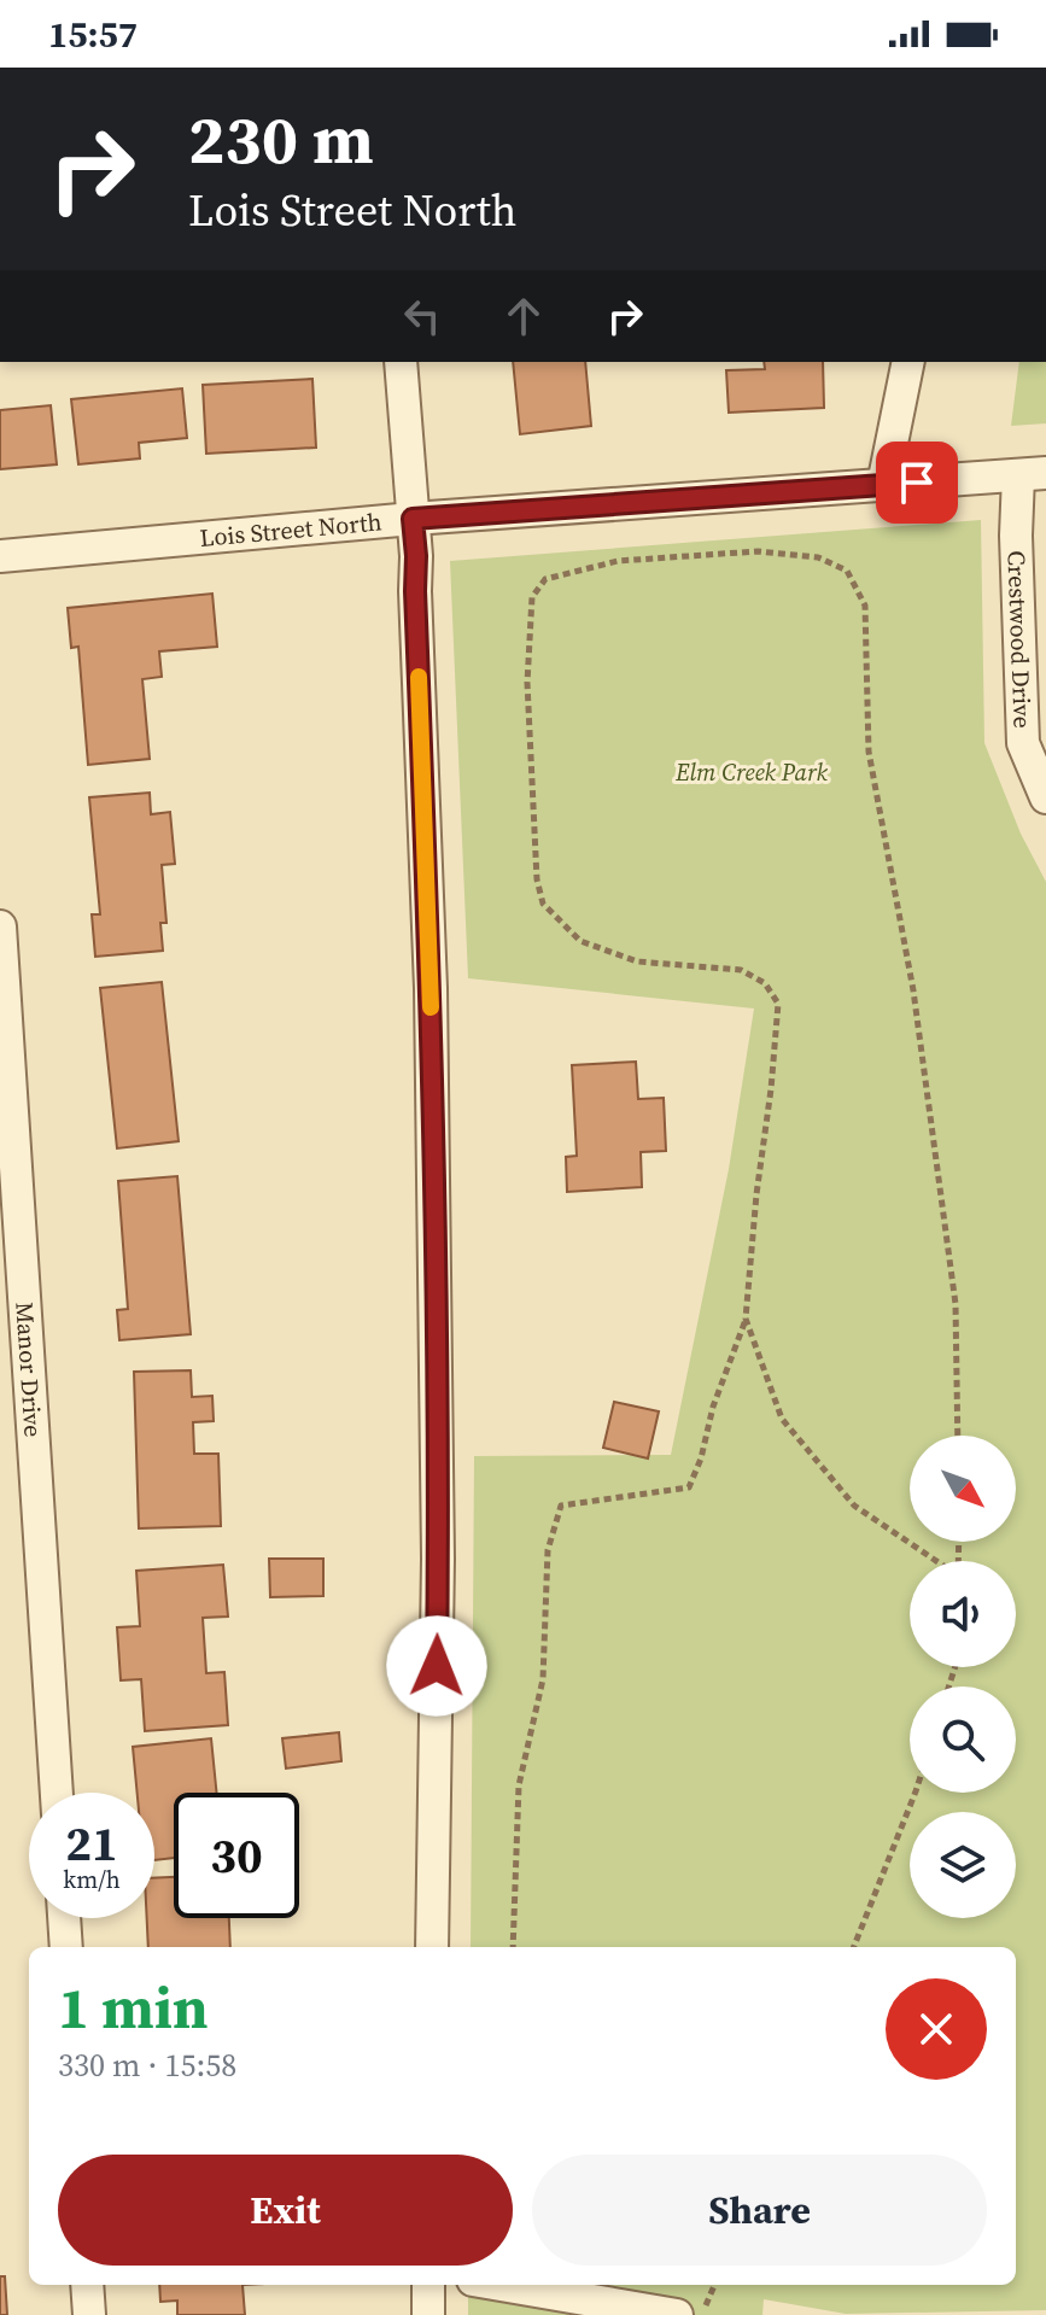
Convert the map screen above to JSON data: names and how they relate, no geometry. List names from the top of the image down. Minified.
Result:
{"streets":{"street":["Lois Street North","Crestwood Drive","Manor Drive"]},"crossings":[["Lois Street North","Crestwood Drive"]],"parks":["Elm Creek Park"],"north":"bottom right","page":{"status":"15:57","turn":["230 m","Lois Street North"],"speed":"21 km/h","limit":"30","heading":["1 min","330 m · 15:58"],"buttons":["Exit","Share"]}}
